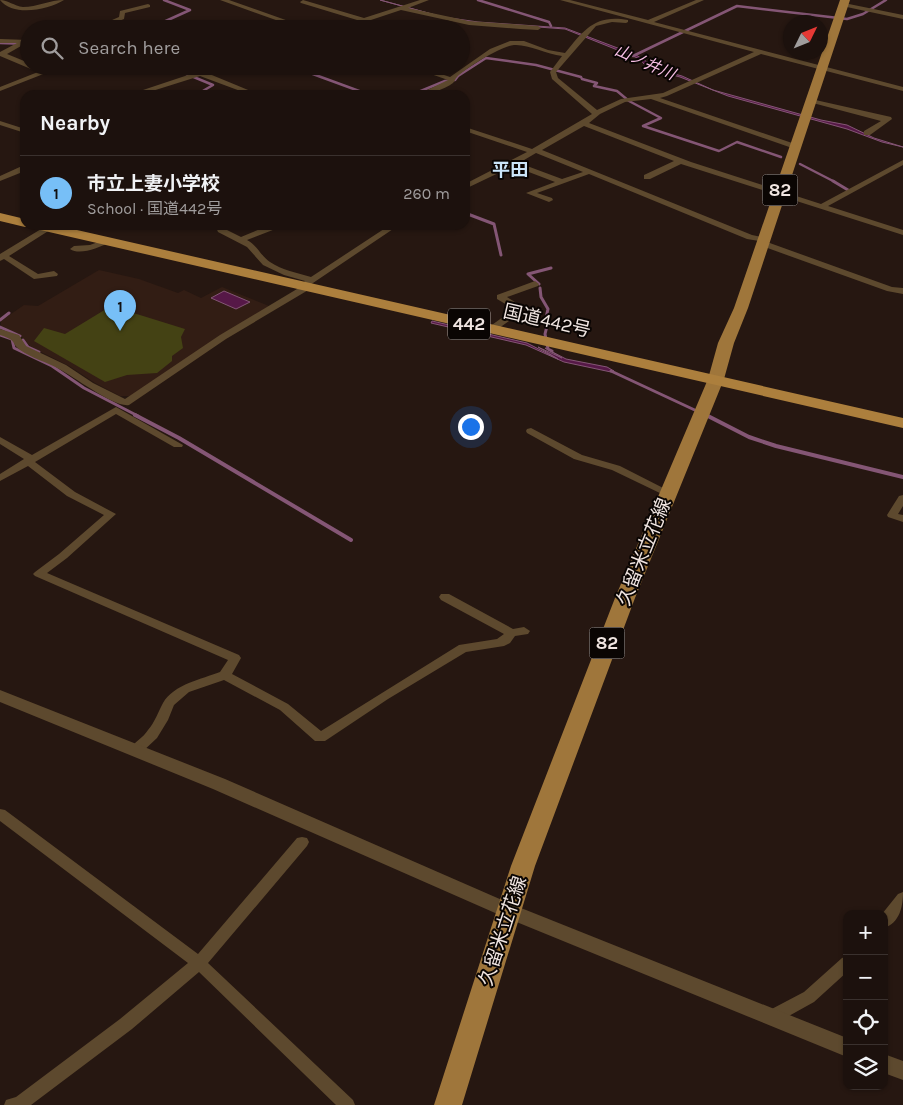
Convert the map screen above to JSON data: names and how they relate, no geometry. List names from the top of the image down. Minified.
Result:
{"streets":{"highway":["国道442号","442"],"main road":["82","久留米立花線"]},"crossings":[["国道442号","久留米立花線"]],"districts":["平田"],"water":["山ノ井川"],"north":"top right","page":{"search":"Search here","heading":"Nearby","list":[{"mark":"1","name":"市立上妻小学校","note":"School · 国道442号","value":"260 m"}],"pins":"1","map_buttons":["+","−"]}}
